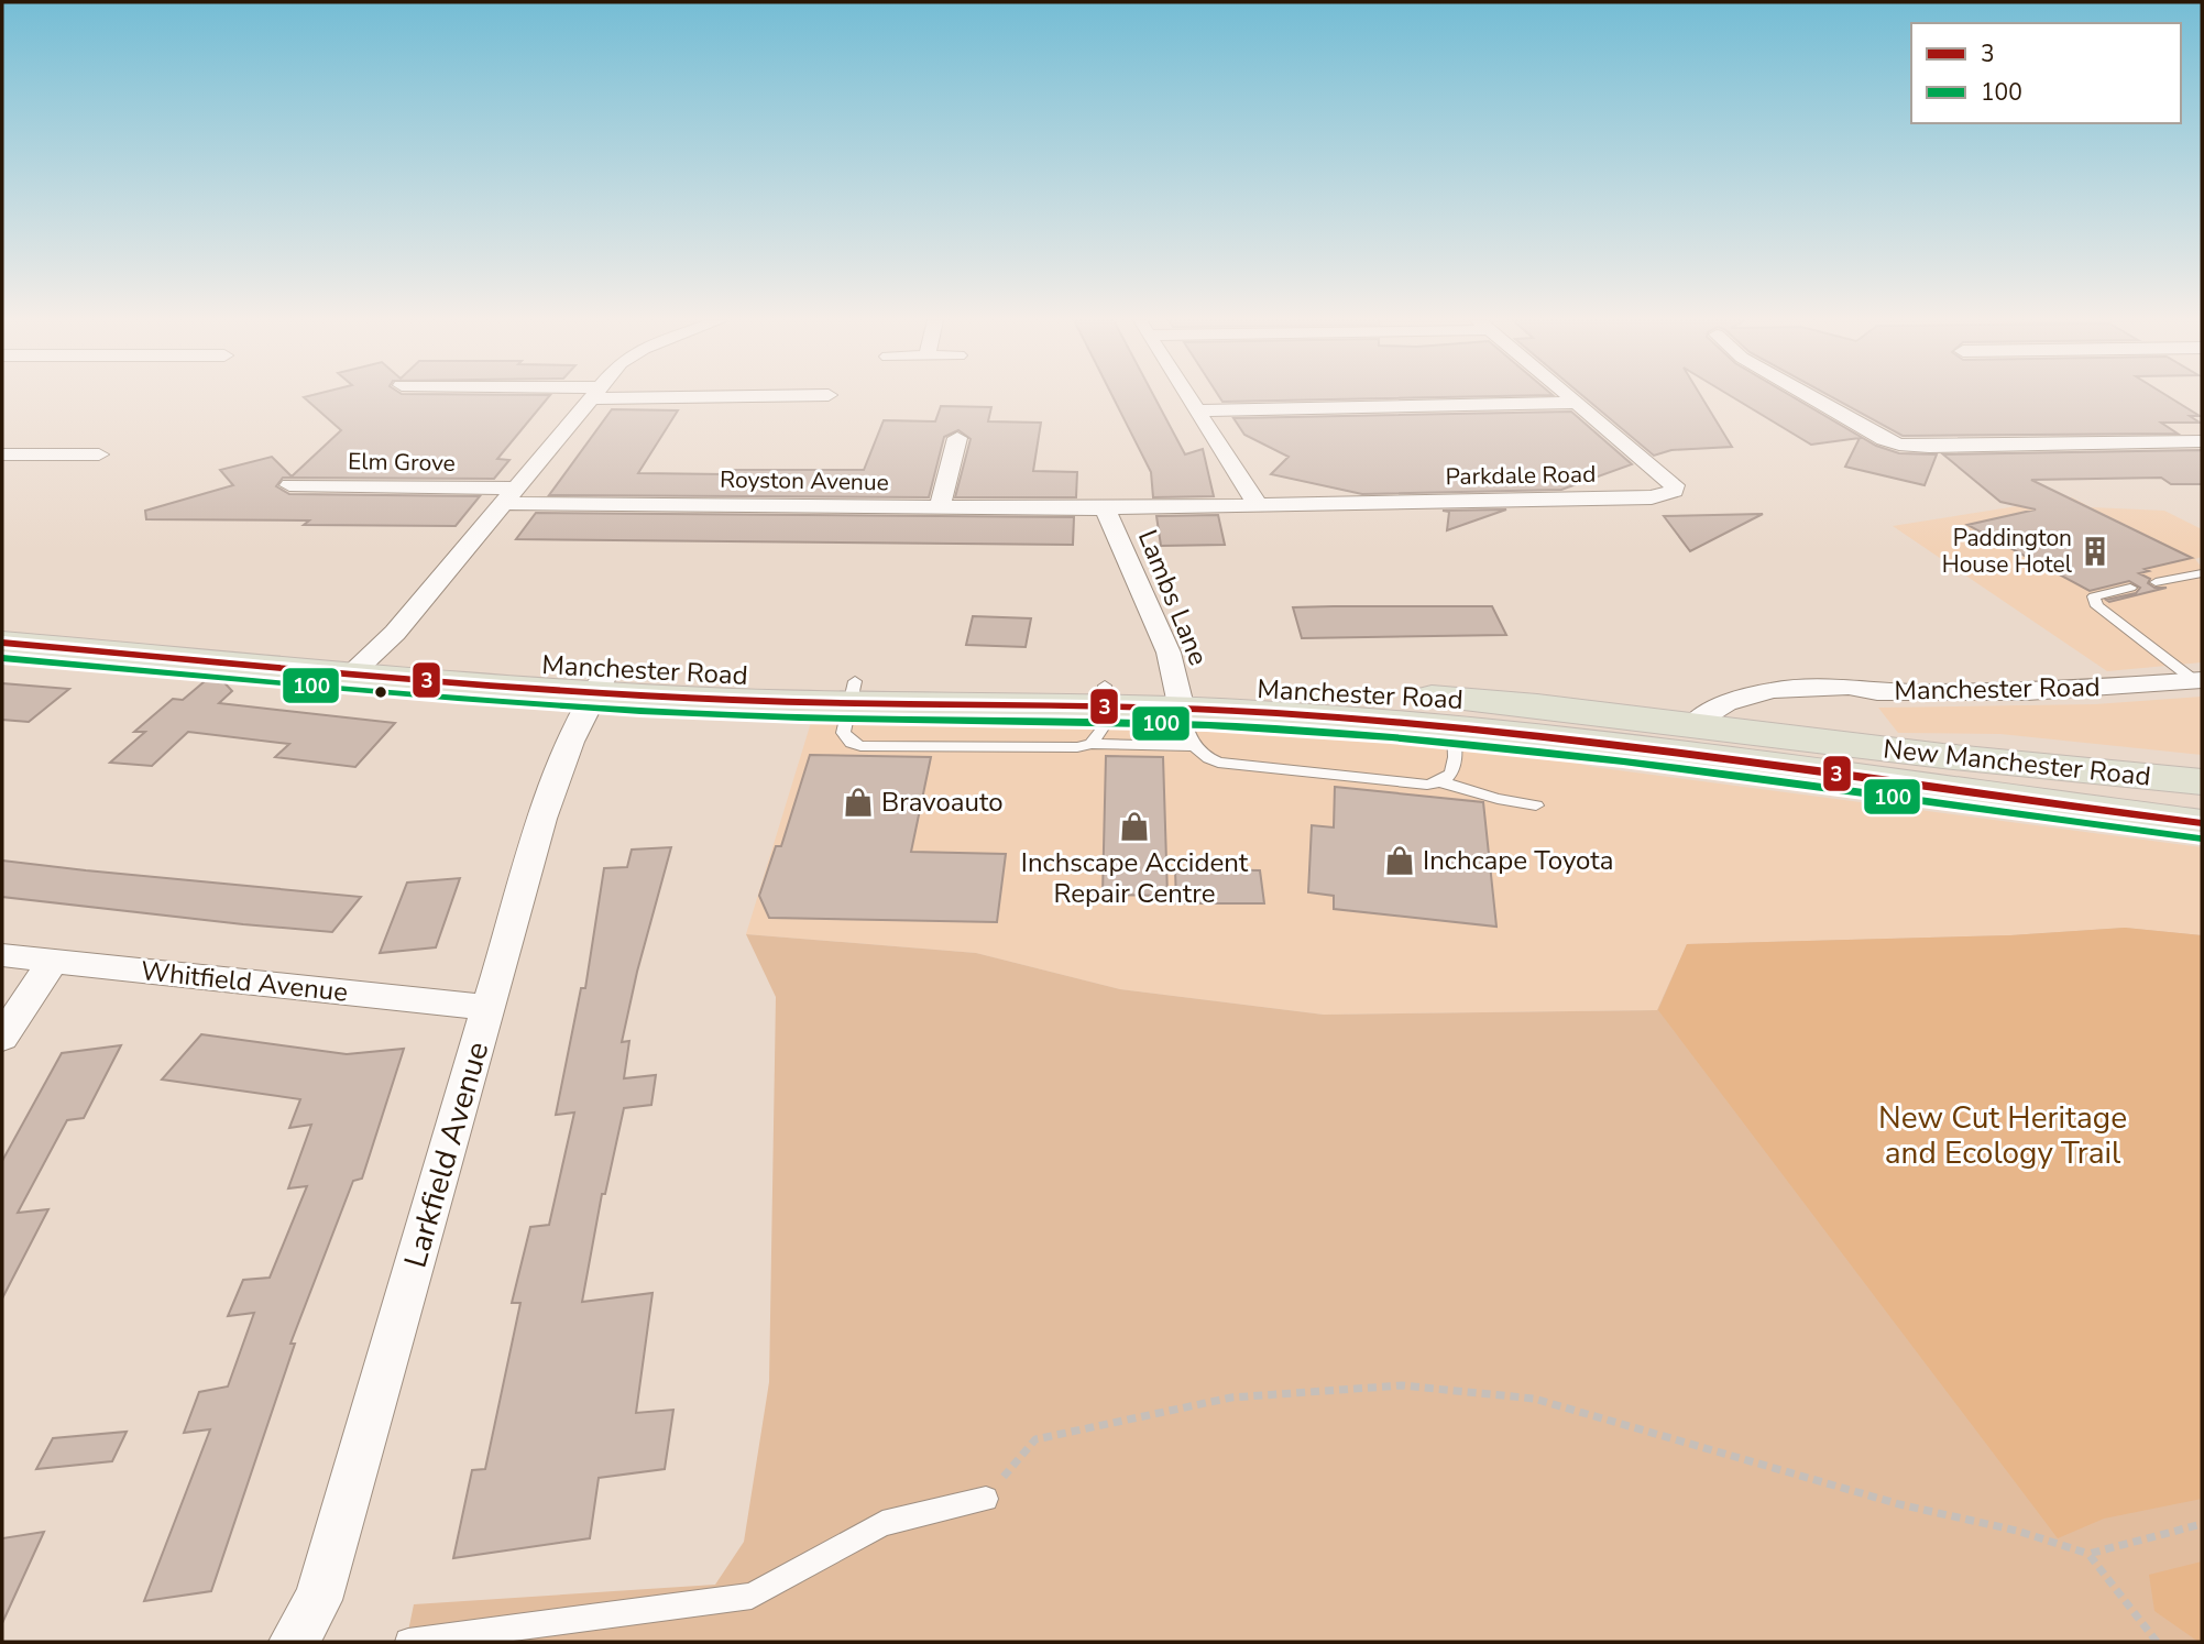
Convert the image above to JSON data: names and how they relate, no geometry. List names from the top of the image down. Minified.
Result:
{"streets":{"main road":["Manchester Road","New Manchester Road"],"street":["Elm Grove","Parkdale Road","Royston Avenue","Lambs Lane","Whitfield Avenue","Larkfield Avenue"]},"crossings":[["Elm Grove","Royston Avenue"],["Parkdale Road","Royston Avenue"],["Parkdale Road","Lambs Lane"],["Royston Avenue","Lambs Lane"],["Lambs Lane","Manchester Road"],["Manchester Road","New Manchester Road"],["Manchester Road","Larkfield Avenue"],["Whitfield Avenue","Larkfield Avenue"]],"parks":["New Cut Heritage and Ecology Trail"],"places":{"building":["Paddington House Hotel"],"shop":["Bravoauto","Inchscape Accident Repair Centre","Inchcape Toyota"]},"lines":["transit line 3","transit line 100"],"legend":["3","100"]}
